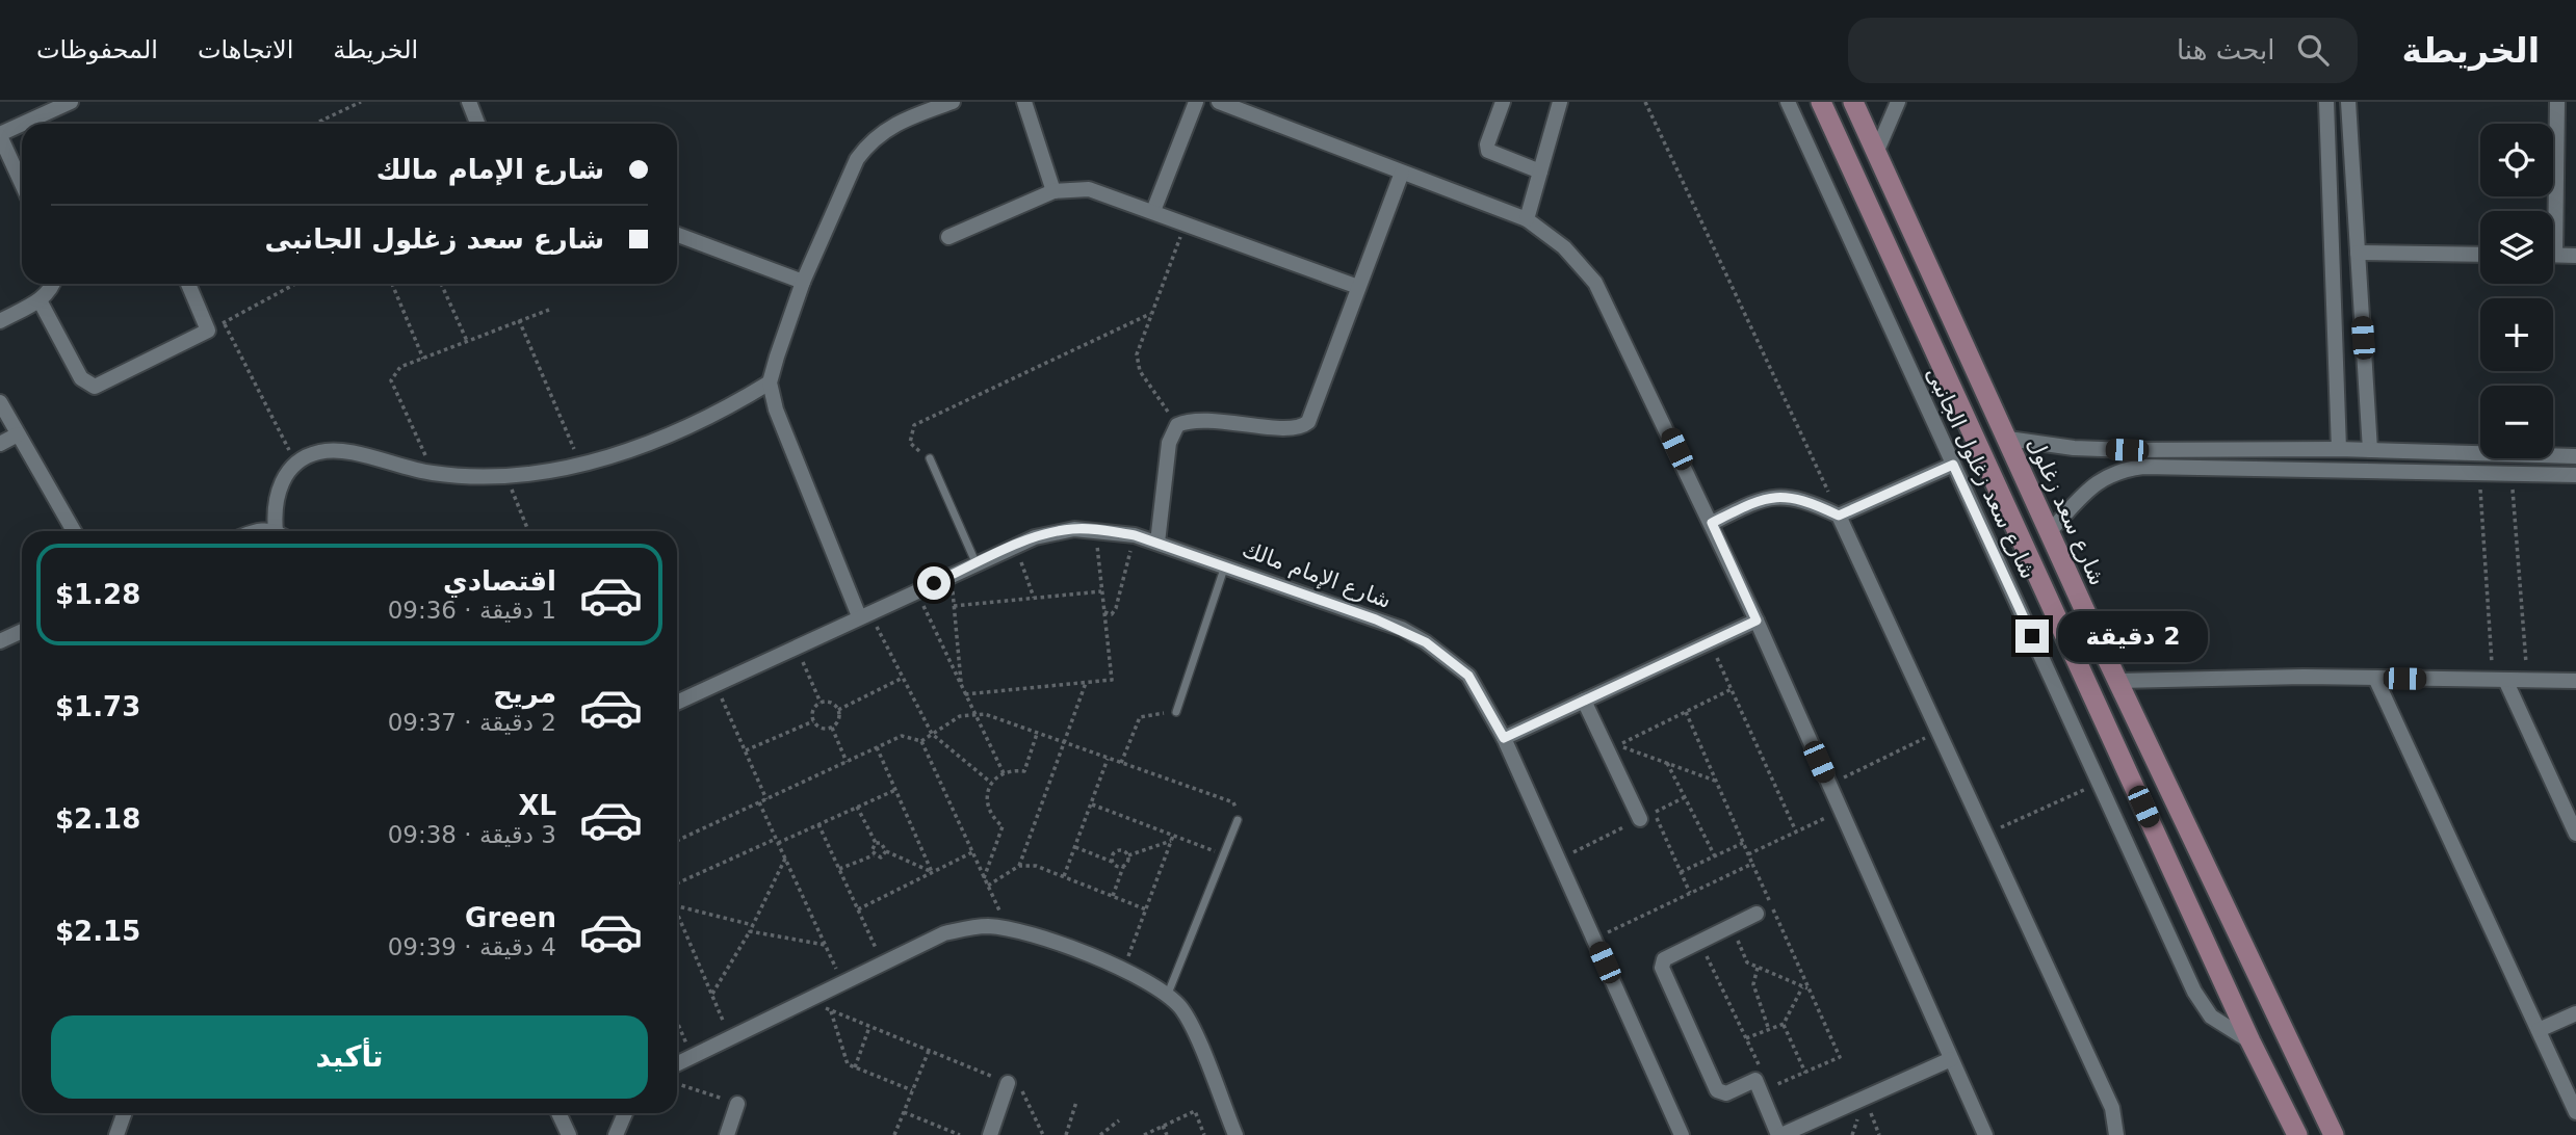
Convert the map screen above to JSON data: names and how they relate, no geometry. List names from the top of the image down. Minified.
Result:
{"streets":{"main road":["شارع سعد زغلول"],"street":["شارع سعد زغلول الجانبى","شارع الإمام مالك"]},"page":{"header":"الخريطة","search":"ابحث هنا","nav":["الخريطة","الاتجاهات","المحفوظات"],"map_buttons":["+","−"],"banner":["شارع الإمام مالك","شارع سعد زغلول الجانبى"],"list":[{"name":"اقتصادي","note":"1 دقيقة · 09:36","value":"$1.28"},{"name":"مريح","note":"2 دقيقة · 09:37","value":"$1.73"},{"name":"XL","note":"3 دقيقة · 09:38","value":"$2.18"},{"name":"Green","note":"4 دقيقة · 09:39","value":"$2.15"}],"bubble":"2 دقيقة","buttons":"تأكيد"}}
